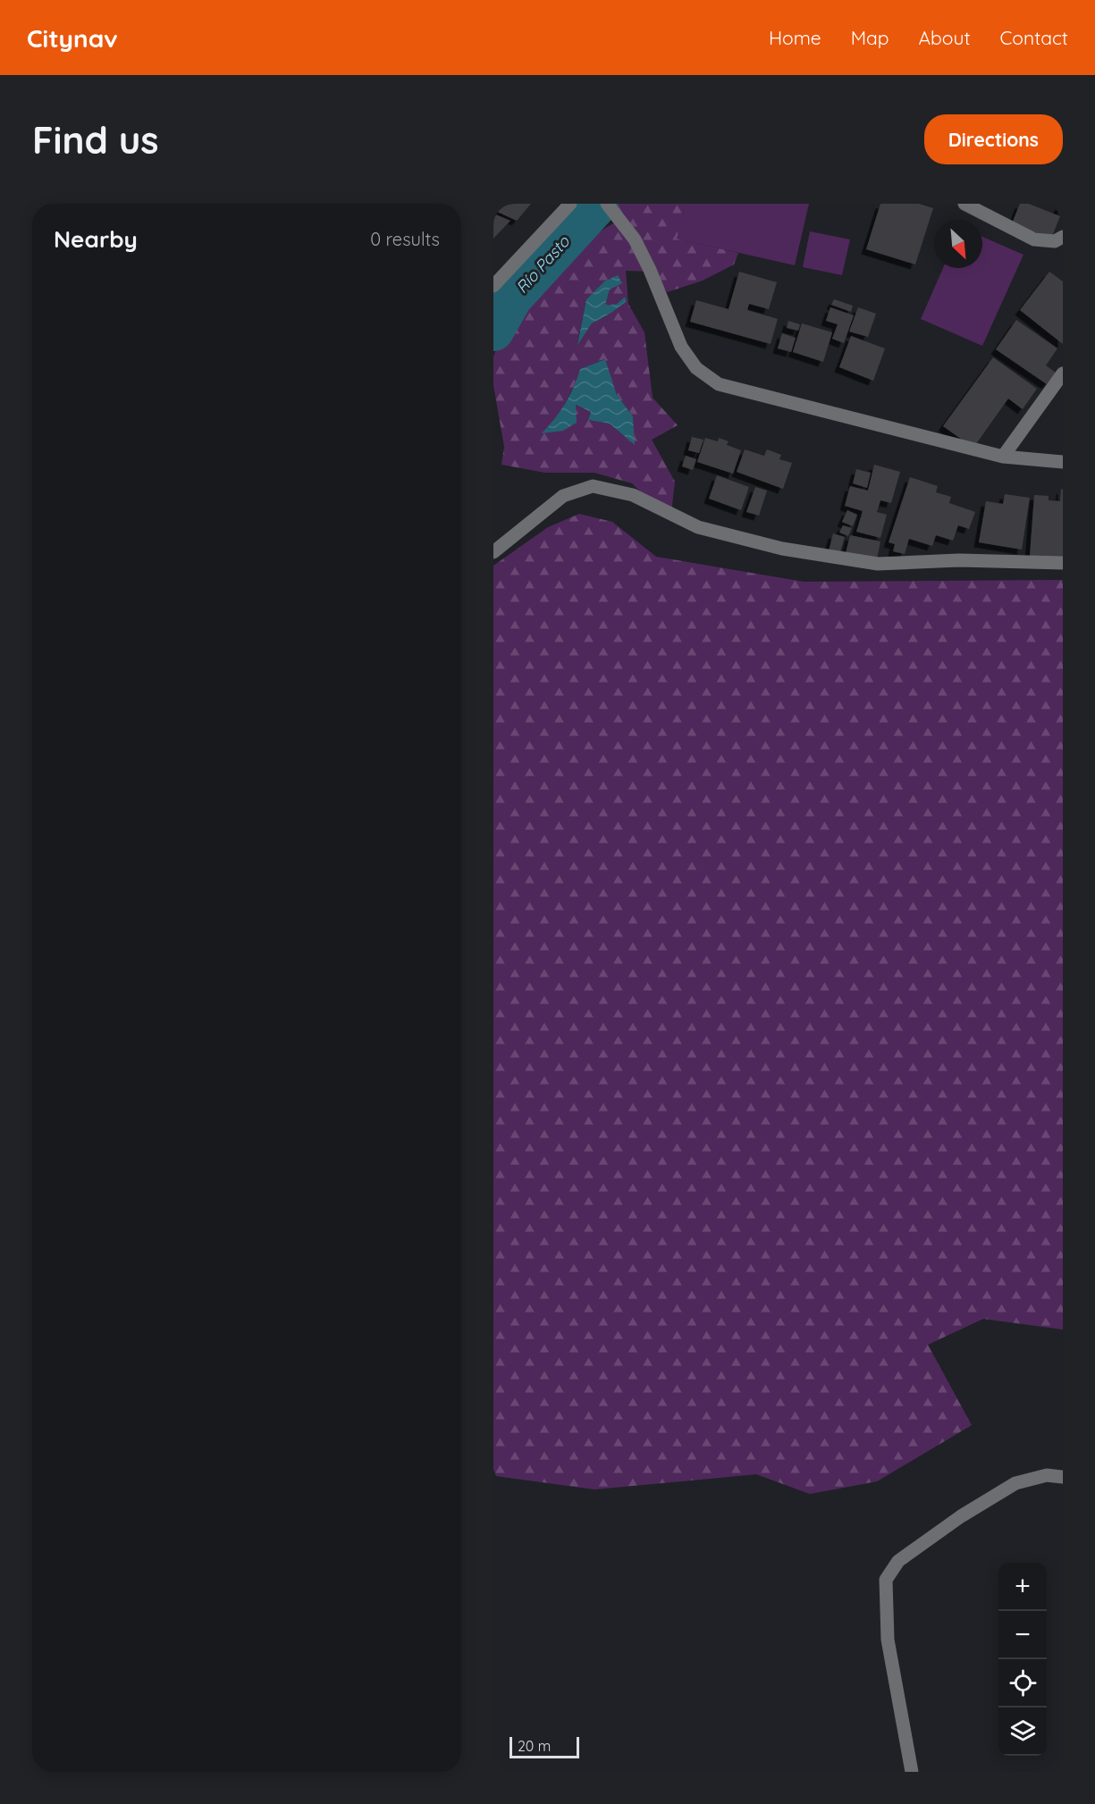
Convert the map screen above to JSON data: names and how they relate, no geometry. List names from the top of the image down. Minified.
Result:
{"water":["Río Pasto"],"scale_bar":"20 m","north":"bottom right","page":{"header":"Citynav","nav":["Home","Map","About","Contact"],"buttons":"Directions","title":"Find us","heading":["Nearby","0 results"],"map_buttons":["+","−"],"scale":"20 m"}}
